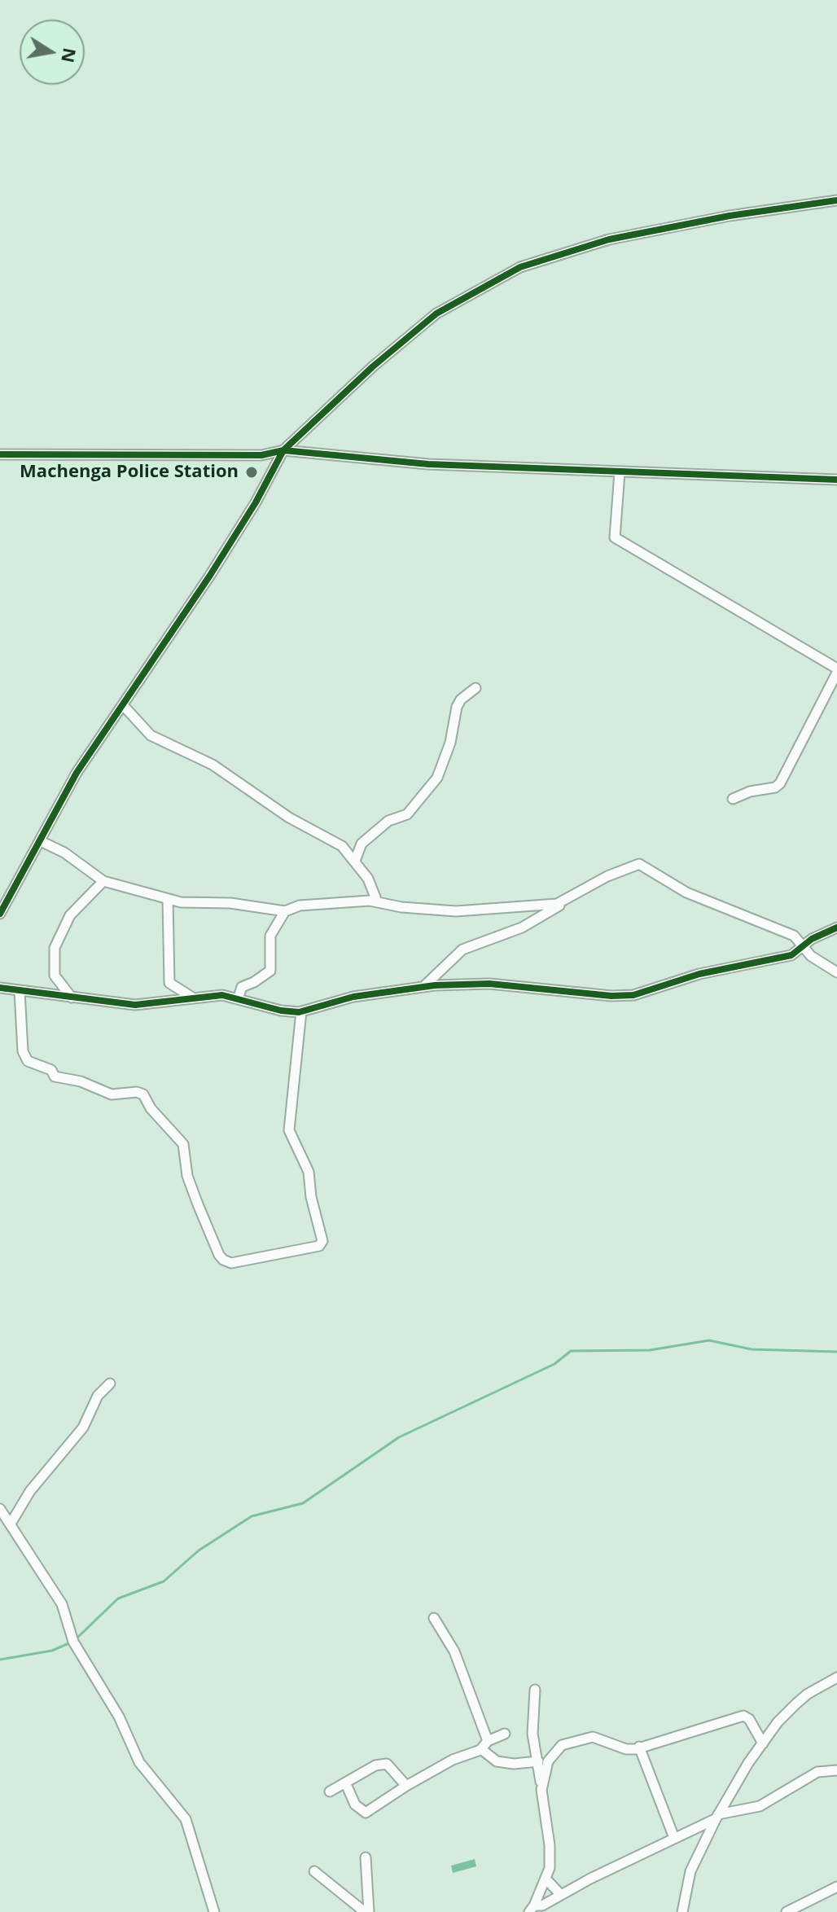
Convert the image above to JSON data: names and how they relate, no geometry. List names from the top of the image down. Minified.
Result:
{"places":["Machenga Police Station"],"north":"right"}
